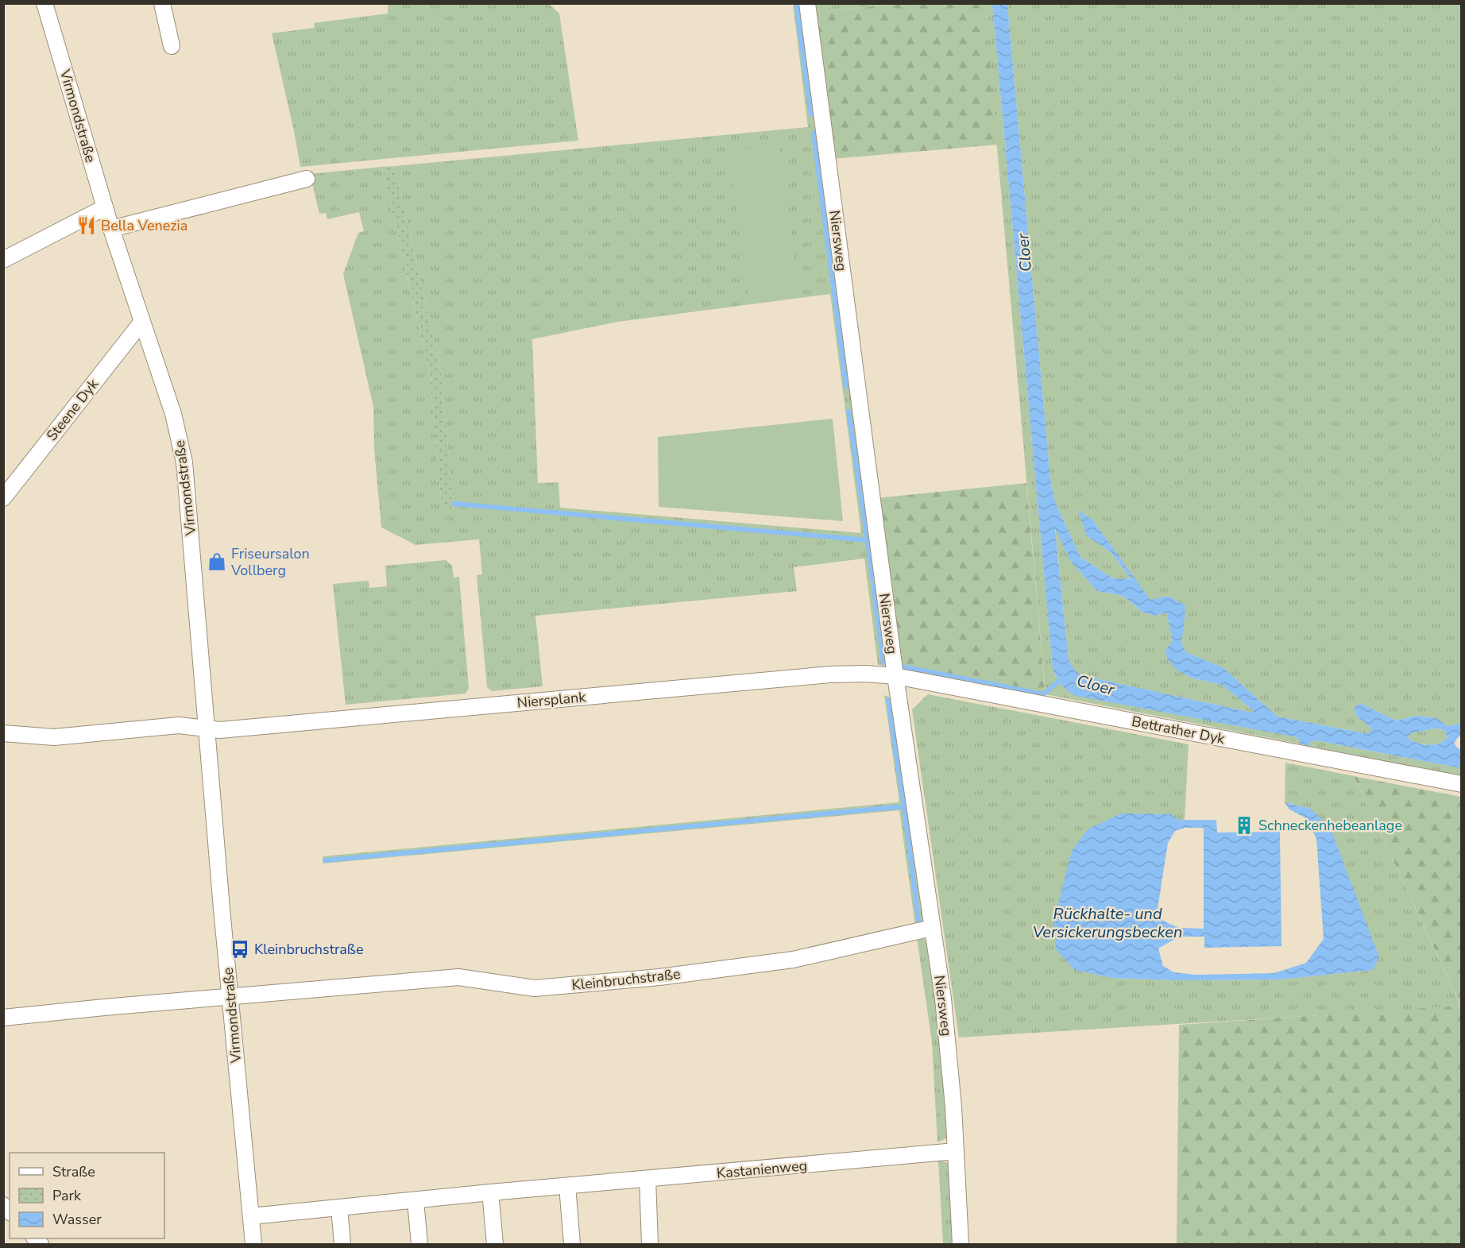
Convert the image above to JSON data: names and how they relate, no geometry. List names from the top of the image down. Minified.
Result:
{"streets":{"street":["Virmondstraße","Niersweg","Steene Dyk","Niersplank","Bettrather Dyk","Kleinbruchstraße","Kastanienweg"]},"crossings":[["Virmondstraße","Steene Dyk"],["Virmondstraße","Niersplank"],["Virmondstraße","Kleinbruchstraße"],["Virmondstraße","Kastanienweg"],["Niersweg","Niersplank"],["Niersweg","Bettrather Dyk"],["Niersweg","Kleinbruchstraße"],["Niersweg","Kastanienweg"],["Niersplank","Bettrather Dyk"]],"water":["Cloer","Rückhalte- und Versickerungsbecken"],"places":{"restaurant":["Bella Venezia"],"shop":["Friseursalon Vollberg"],"building":["Schneckenhebeanlage"],"bus stop":["Kleinbruchstraße"]},"legend":["Straße","Park","Wasser"]}
